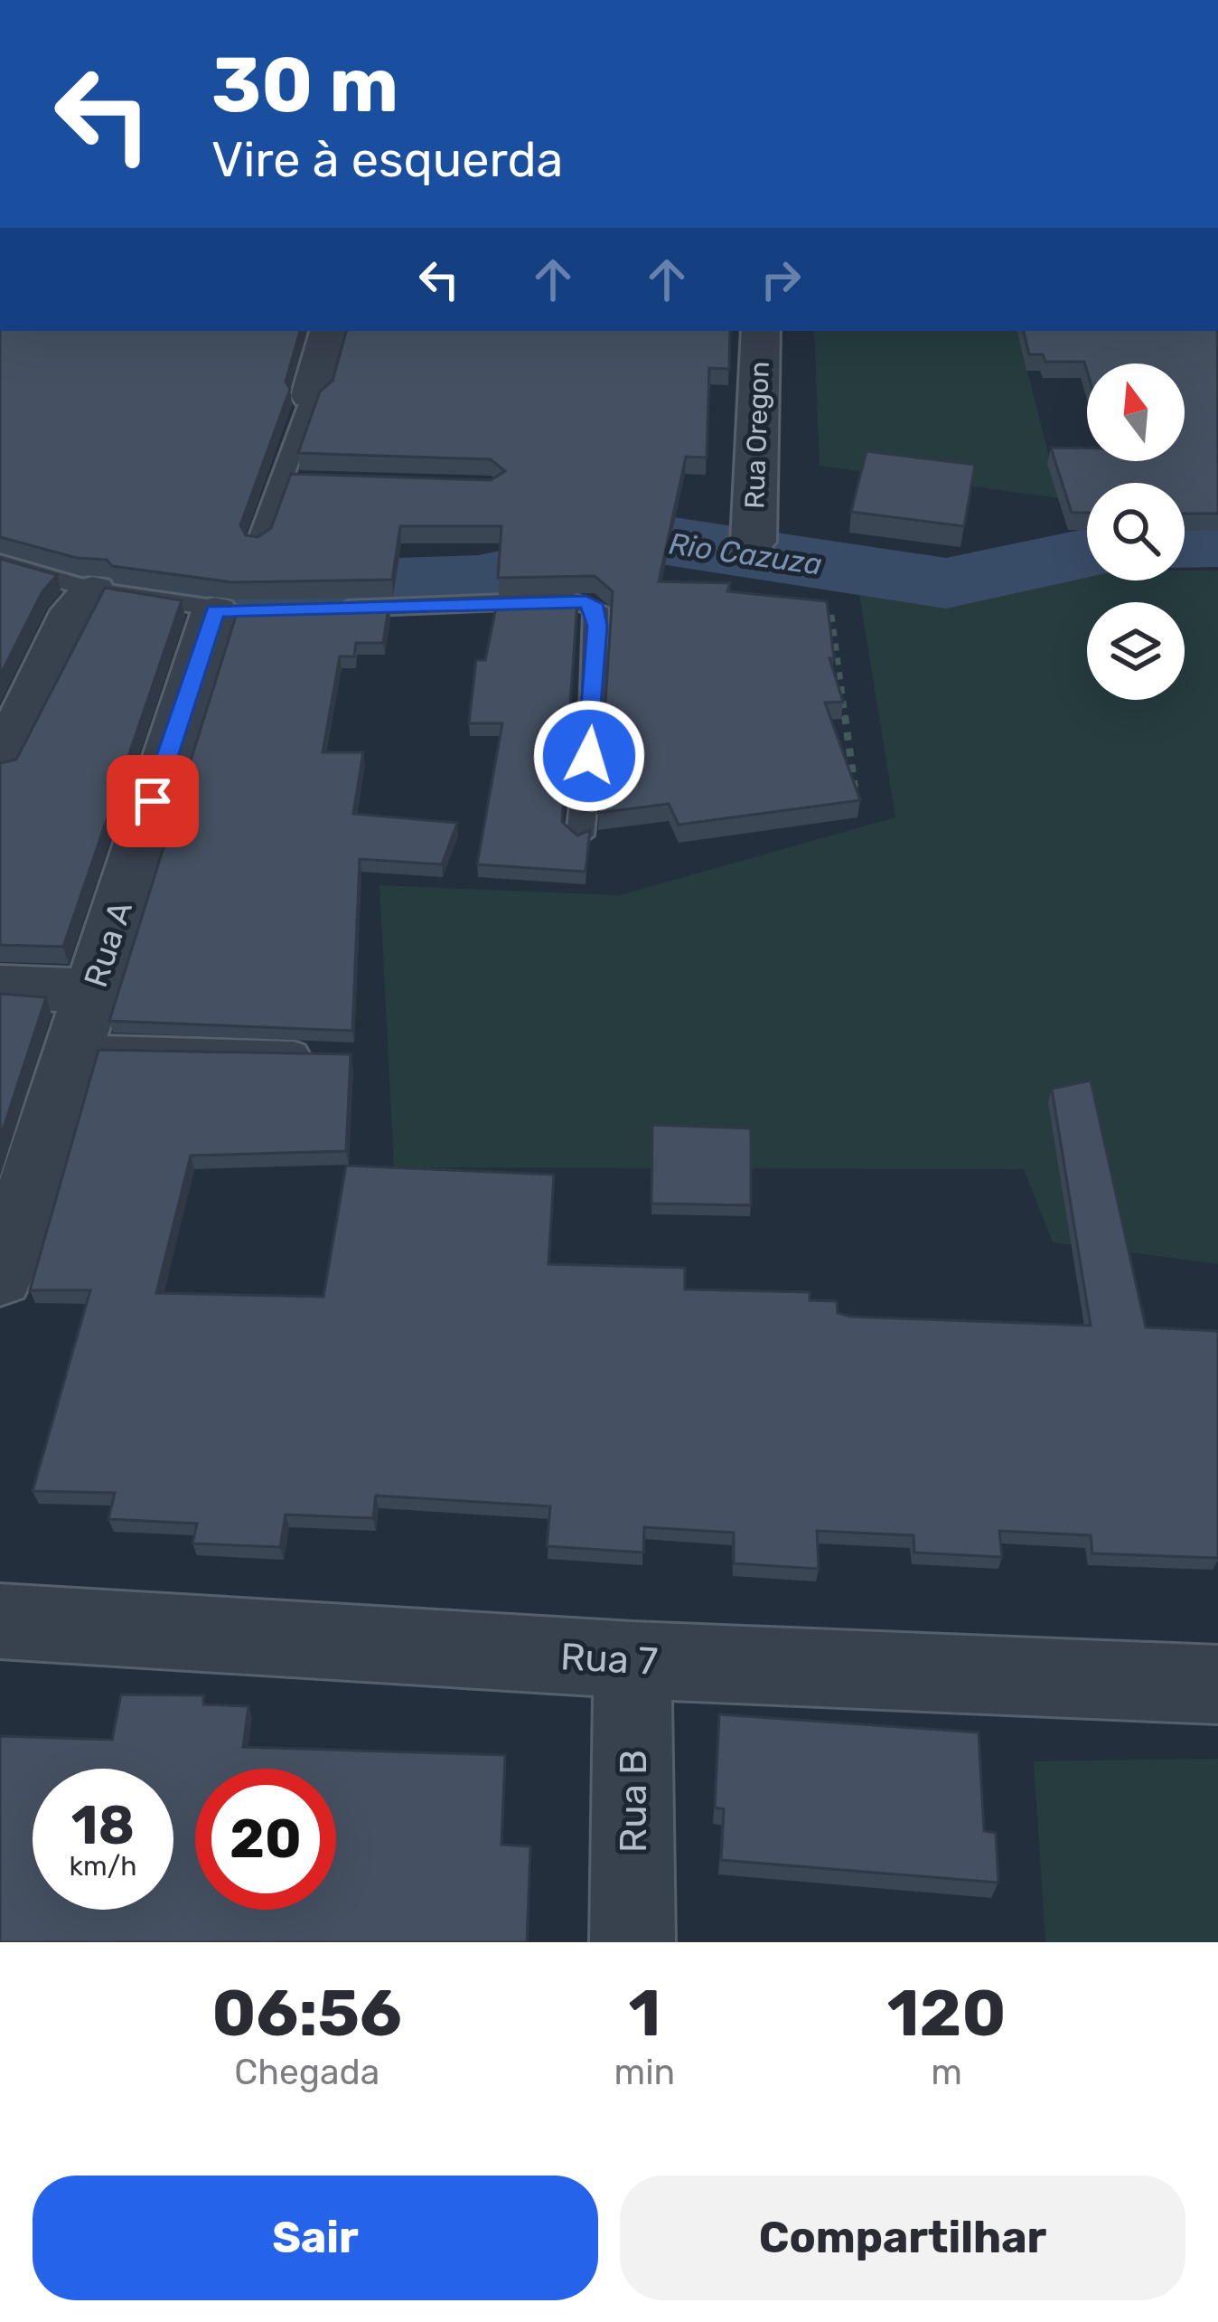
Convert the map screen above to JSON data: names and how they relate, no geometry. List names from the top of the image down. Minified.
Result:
{"streets":{"street":["Rua Oregon","Rua A","Rua 7","Rua B"]},"crossings":[["Rua 7","Rua B"]],"water":["Rio Cazuza"],"north":"top","page":{"turn":["30 m","Vire à esquerda"],"speed":"18 km/h","limit":"20","eta":["06:56","Chegada","1","min","120","m"],"buttons":["Sair","Compartilhar"]}}
